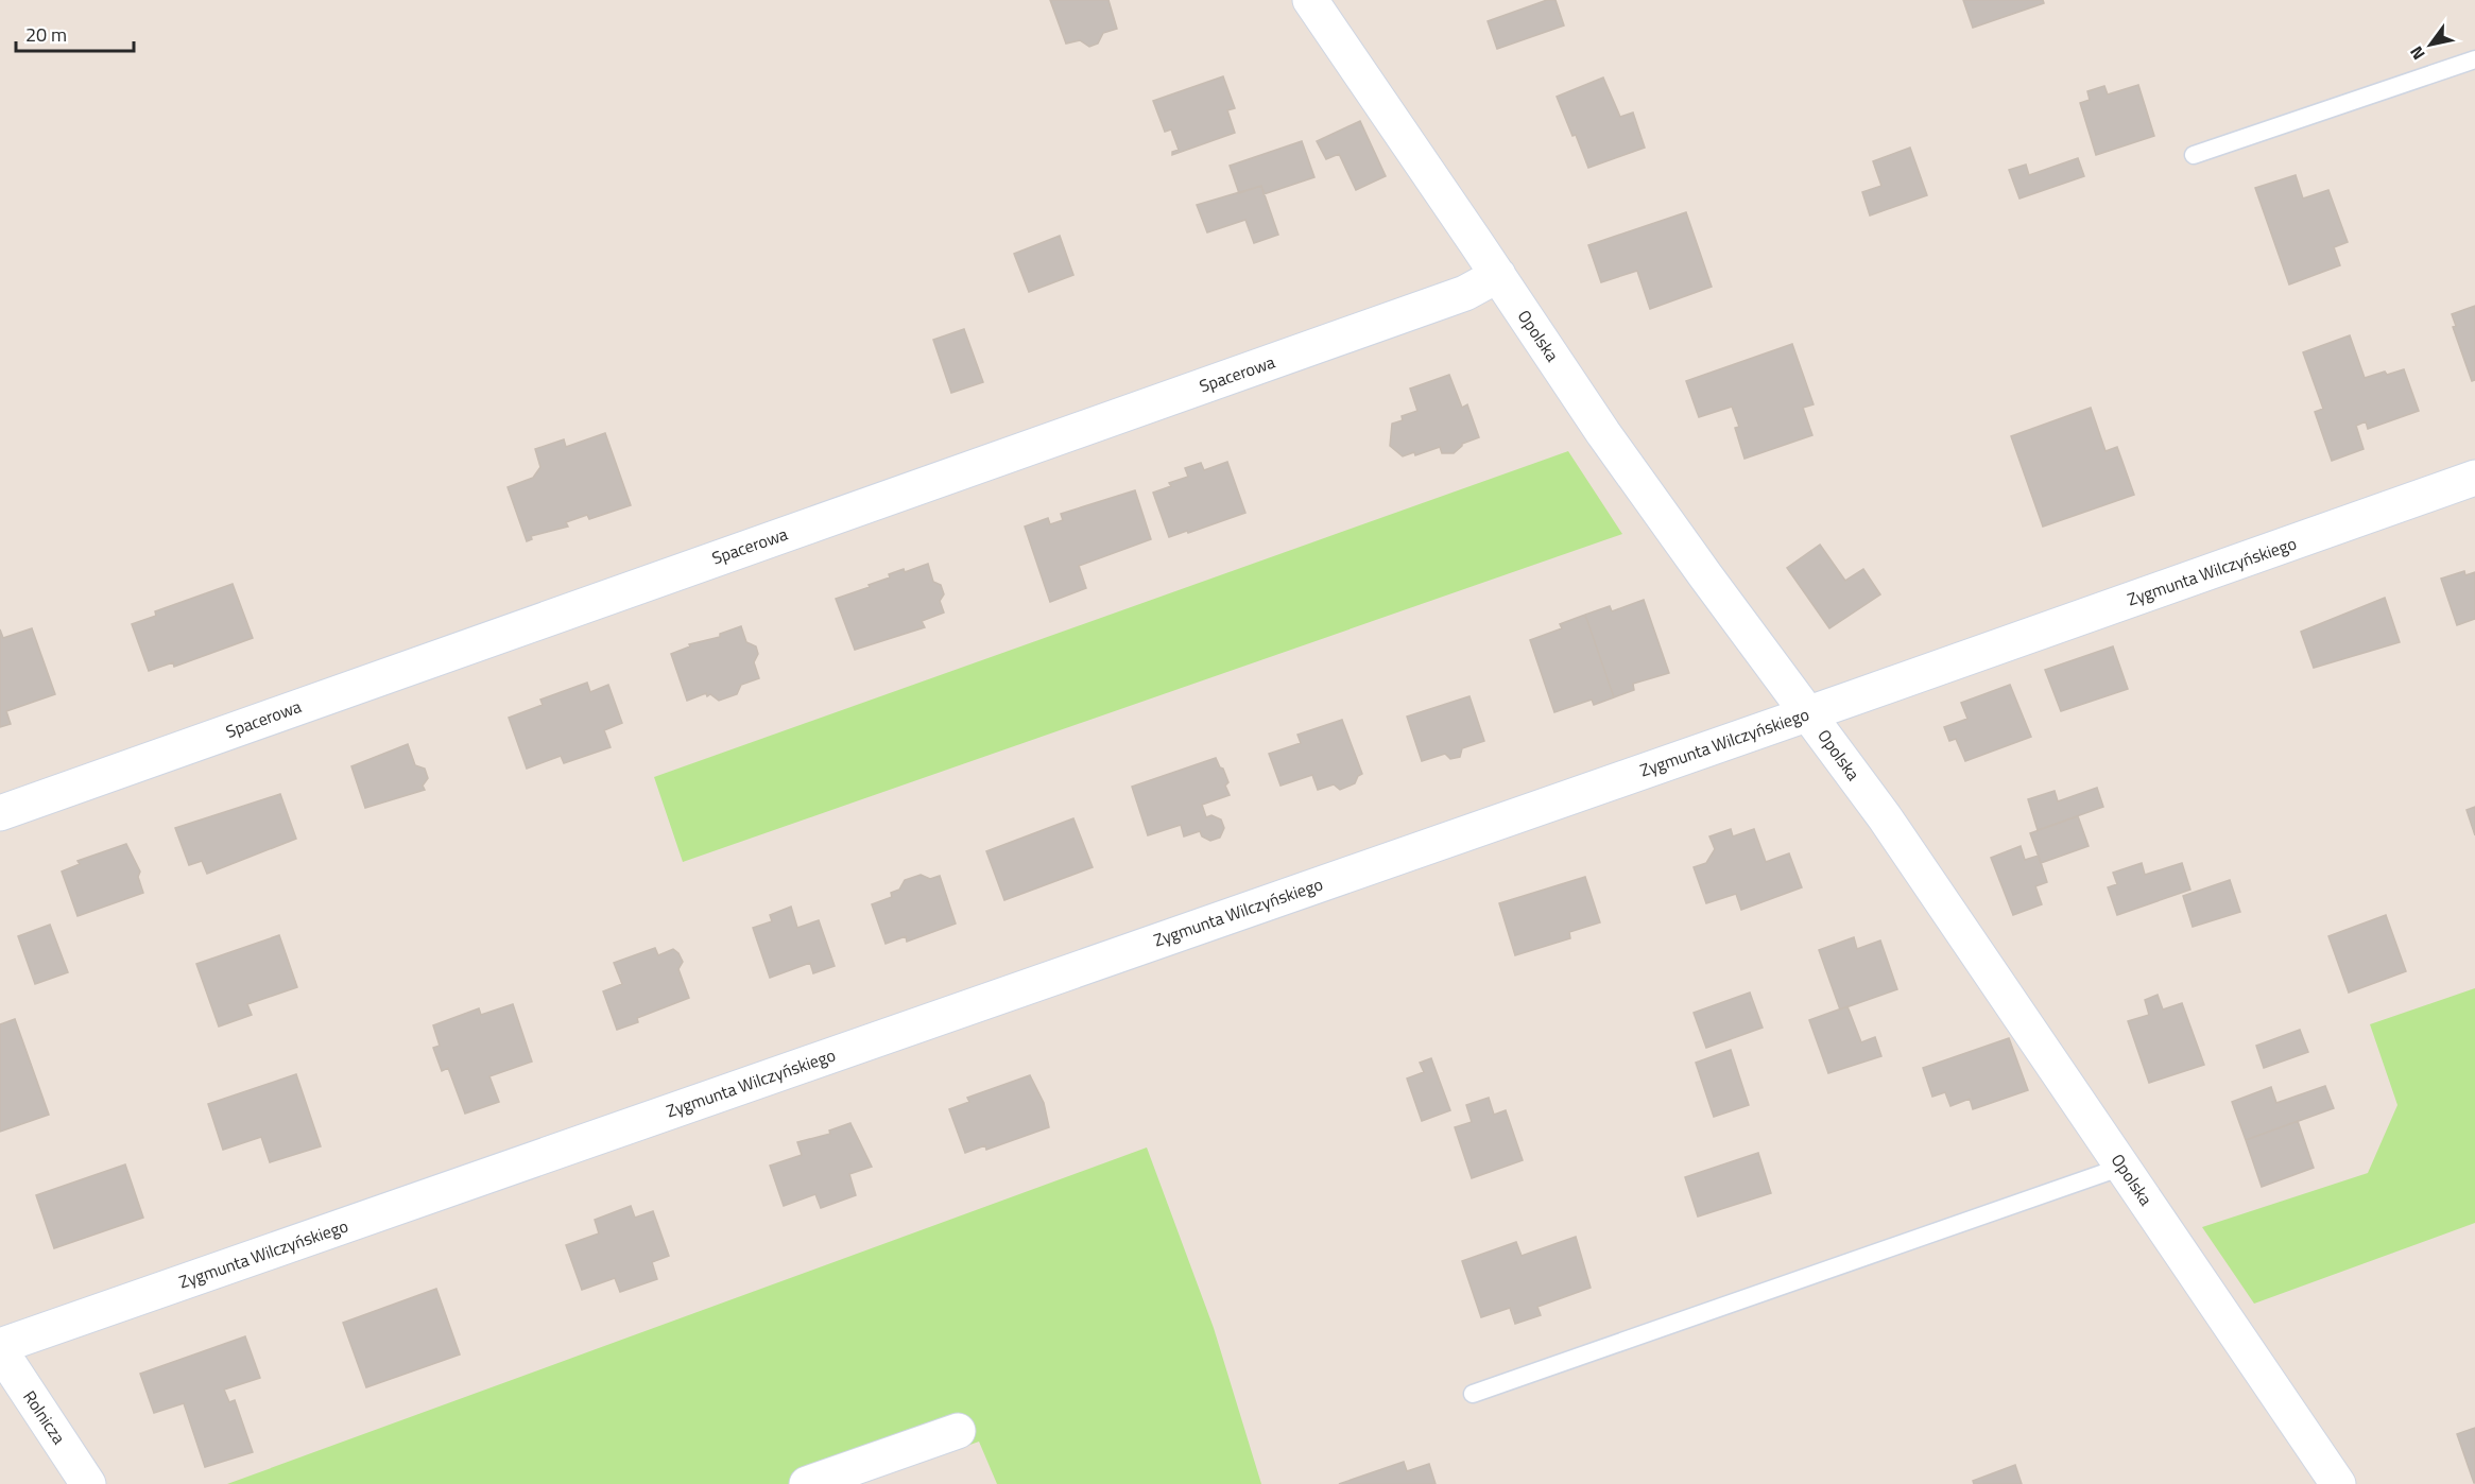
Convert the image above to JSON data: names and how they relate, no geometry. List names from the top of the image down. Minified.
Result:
{"streets":{"street":["Opolska","Spacerowa","Zygmunta Wilczyńskiego","Rolnicza"]},"crossings":[["Opolska","Spacerowa"],["Opolska","Zygmunta Wilczyńskiego"],["Zygmunta Wilczyńskiego","Rolnicza"]],"scale_bar":"20 m","north":"bottom left"}
